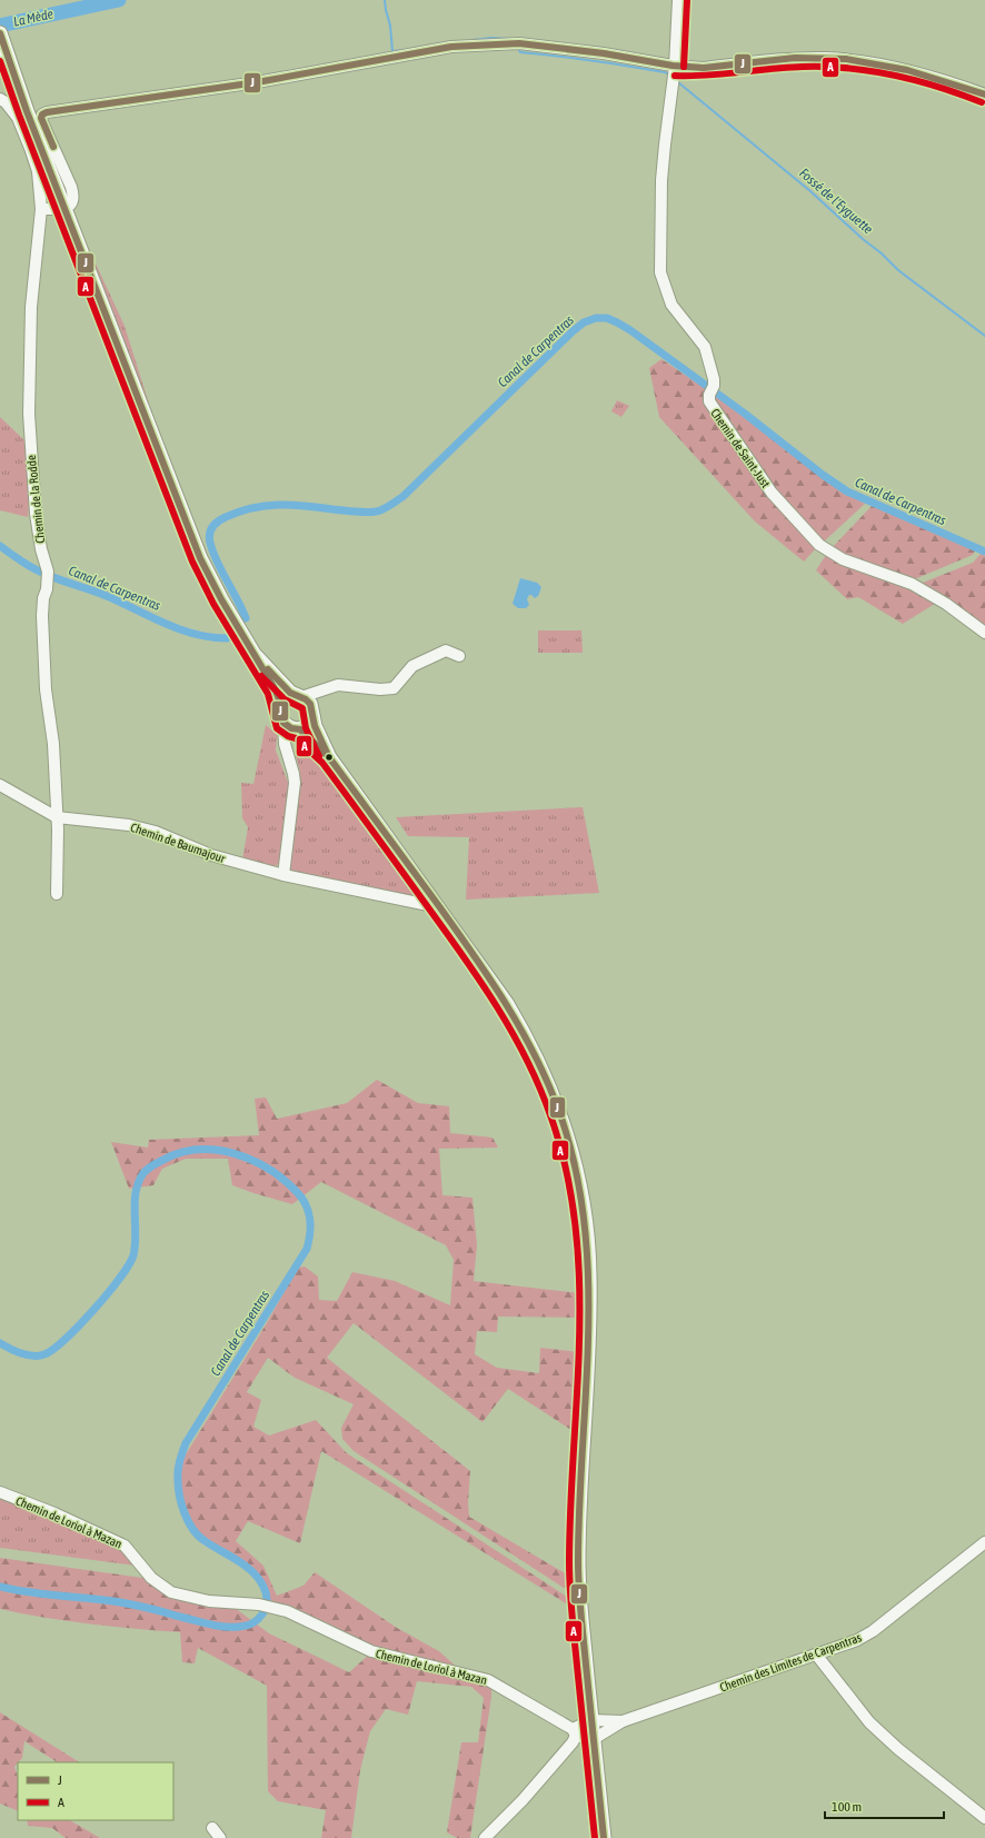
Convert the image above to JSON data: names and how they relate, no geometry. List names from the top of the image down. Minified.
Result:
{"streets":{"street":["Chemin de Saint-Just","Chemin de la Rodde","Chemin de Baumajour","Chemin de Loriol à Mazan","Chemin des Limites de Carpentras"]},"crossings":[["Chemin de la Rodde","Chemin de Baumajour"],["Chemin de Loriol à Mazan","Chemin des Limites de Carpentras"]],"water":["La Mède","Fossé de l'Eyguette","Canal de Carpentras"],"lines":["transit line A","transit line J"],"legend":["J","A"],"scale_bar":"100 m"}
